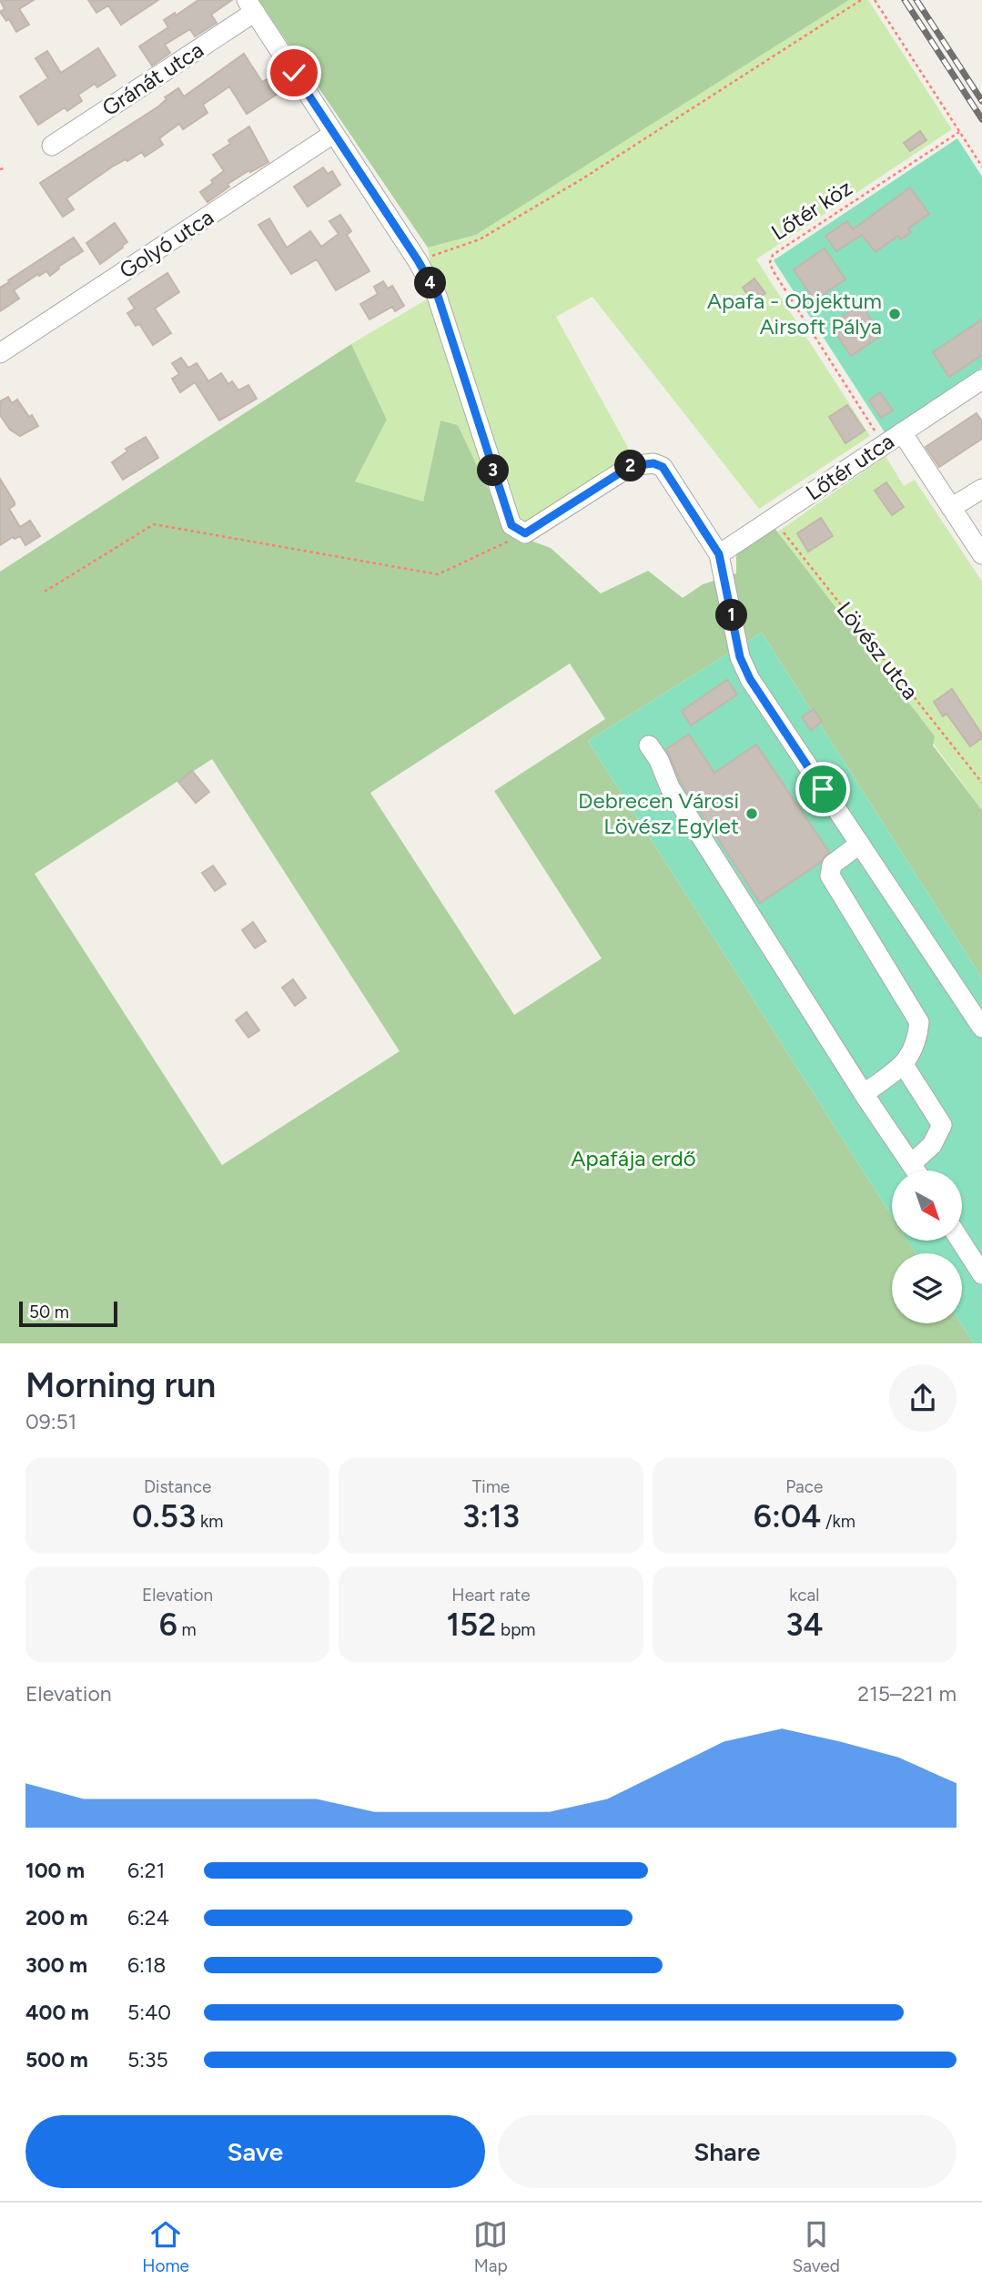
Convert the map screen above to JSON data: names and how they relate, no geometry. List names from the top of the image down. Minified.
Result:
{"streets":{"street":["Gránát utca","Golyó utca","Lőtér utca"],"path":["Lőtér köz","Lövész utca"]},"crossings":[["Lőtér köz","Lőtér utca"],["Lőtér utca","Lövész utca"]],"parks":["Apafája erdő"],"places":["Apafa - Objektum Airsoft Pálya","Debrecen Városi Lövész Egylet"],"scale_bar":"50 m","north":"bottom right","page":{"pins":["4","2","3","1"],"scale":"50 m","heading":["Morning run","09:51"],"stats":[["Distance","0.53 km"],["Time","3:13"],["Pace","6:04 /km"],["Elevation","6 m"],["Heart rate","152 bpm"],["kcal","34"]],"chart":["Elevation","215–221 m"],"list":[{"name":"100 m","note":"6:21"},{"name":"200 m","note":"6:24"},{"name":"300 m","note":"6:18"},{"name":"400 m","note":"5:40"},{"name":"500 m","note":"5:35"}],"buttons":["Save","Share"],"tabs":["Home","Map","Saved"]}}
